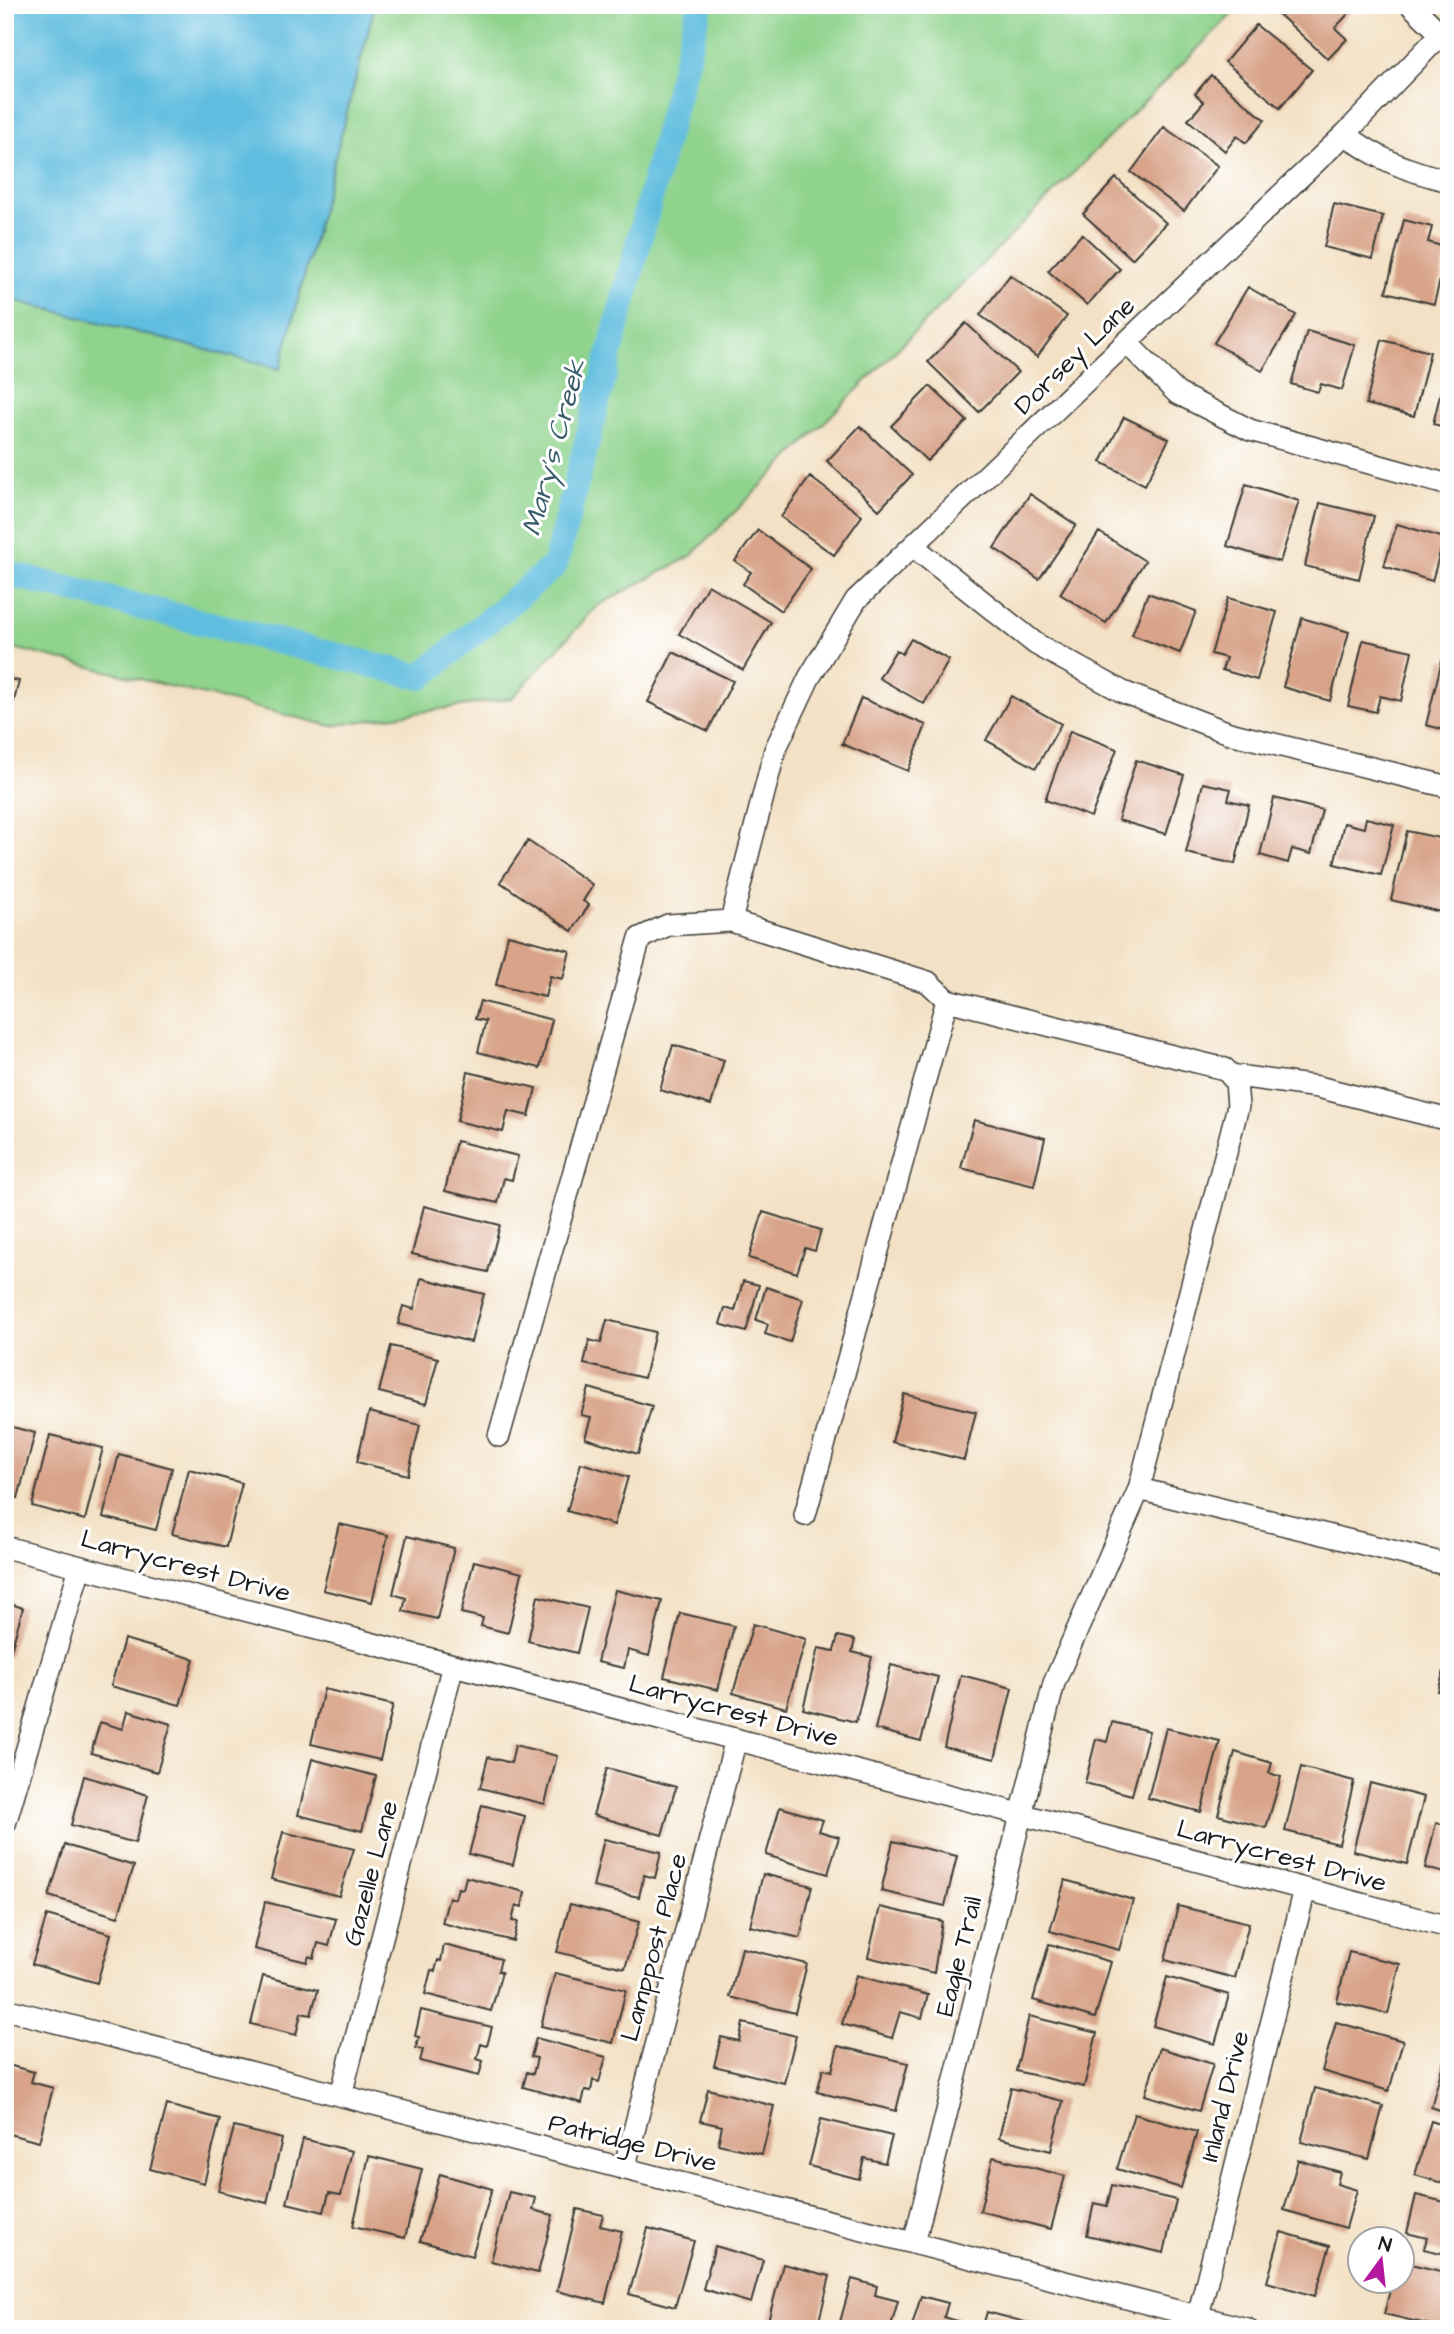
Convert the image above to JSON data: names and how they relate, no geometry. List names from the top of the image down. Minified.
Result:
{"streets":{"street":["Dorsey Lane","Larrycrest Drive","Gazelle Lane","Lamppost Place","Eagle Trail","Inland Drive","Patridge Drive"]},"crossings":[["Larrycrest Drive","Gazelle Lane"],["Larrycrest Drive","Lamppost Place"],["Larrycrest Drive","Eagle Trail"],["Larrycrest Drive","Inland Drive"],["Gazelle Lane","Patridge Drive"],["Lamppost Place","Patridge Drive"],["Eagle Trail","Patridge Drive"],["Inland Drive","Patridge Drive"]],"water":["Mary's Creek"],"north":"top"}
